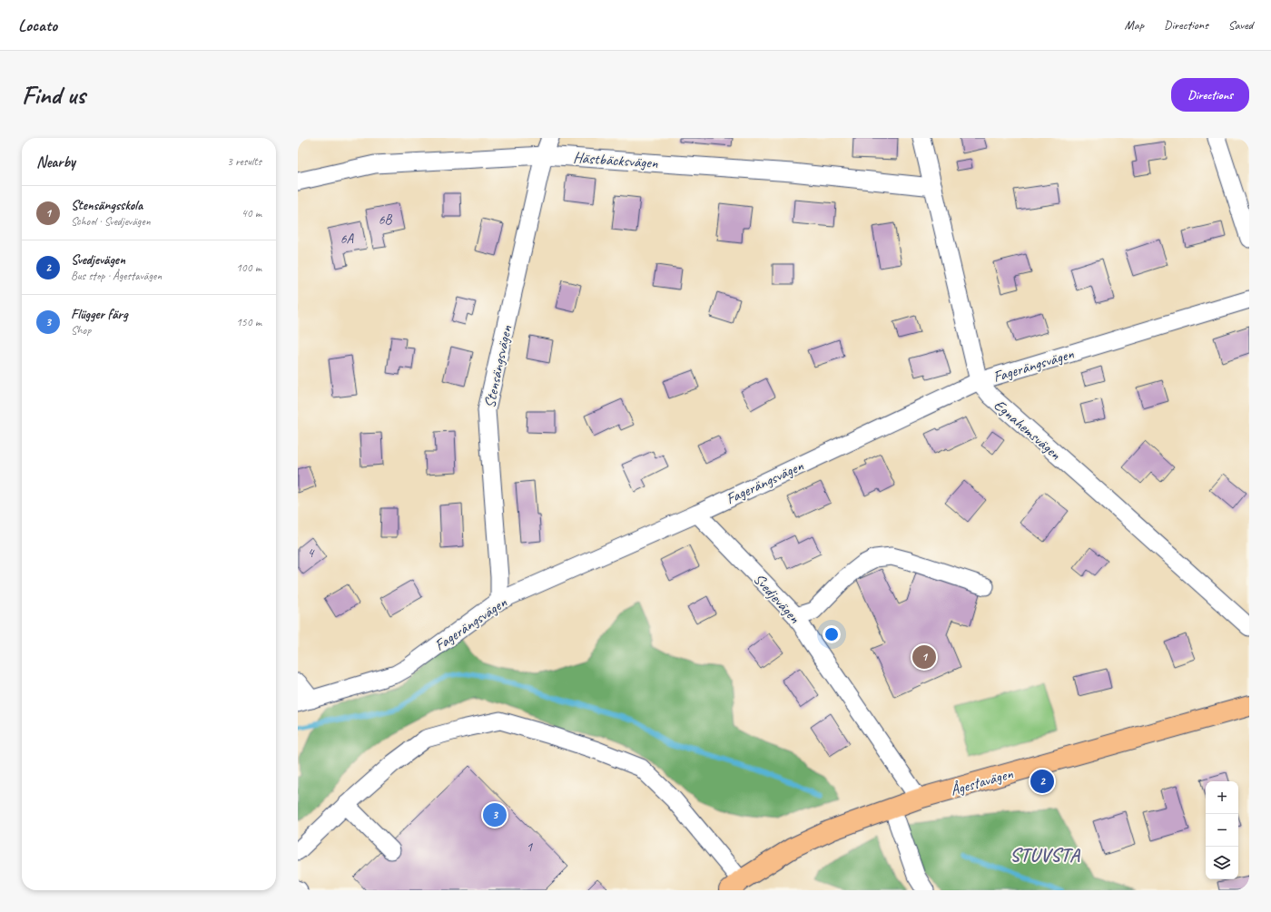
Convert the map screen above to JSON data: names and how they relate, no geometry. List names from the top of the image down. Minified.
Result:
{"streets":{"main road":["Ågestavägen"],"street":["Hästbäcksvägen","Fagerängsvägen","Stensängsvägen","Egnahemsvägen","Svedjevägen"]},"crossings":[["Hästbäcksvägen","Stensängsvägen"],["Hästbäcksvägen","Egnahemsvägen"],["Fagerängsvägen","Stensängsvägen"],["Fagerängsvägen","Egnahemsvägen"],["Fagerängsvägen","Svedjevägen"],["Svedjevägen","Ågestavägen"]],"districts":["STUVSTA"],"house_numbers":["6B","6A","4","1"],"page":{"header":"Locato","nav":["Map","Directions","Saved"],"buttons":"Directions","title":"Find us","heading":["Nearby","3 results"],"list":[{"mark":"1","name":"Stensängsskola","note":"School · Svedjevägen","value":"40 m"},{"mark":"2","name":"Svedjevägen","note":"Bus stop · Ågestavägen","value":"100 m"},{"mark":"3","name":"Flügger färg","note":"Shop","value":"150 m"}],"pins":["1","2","3"],"map_buttons":["+","−"]}}
